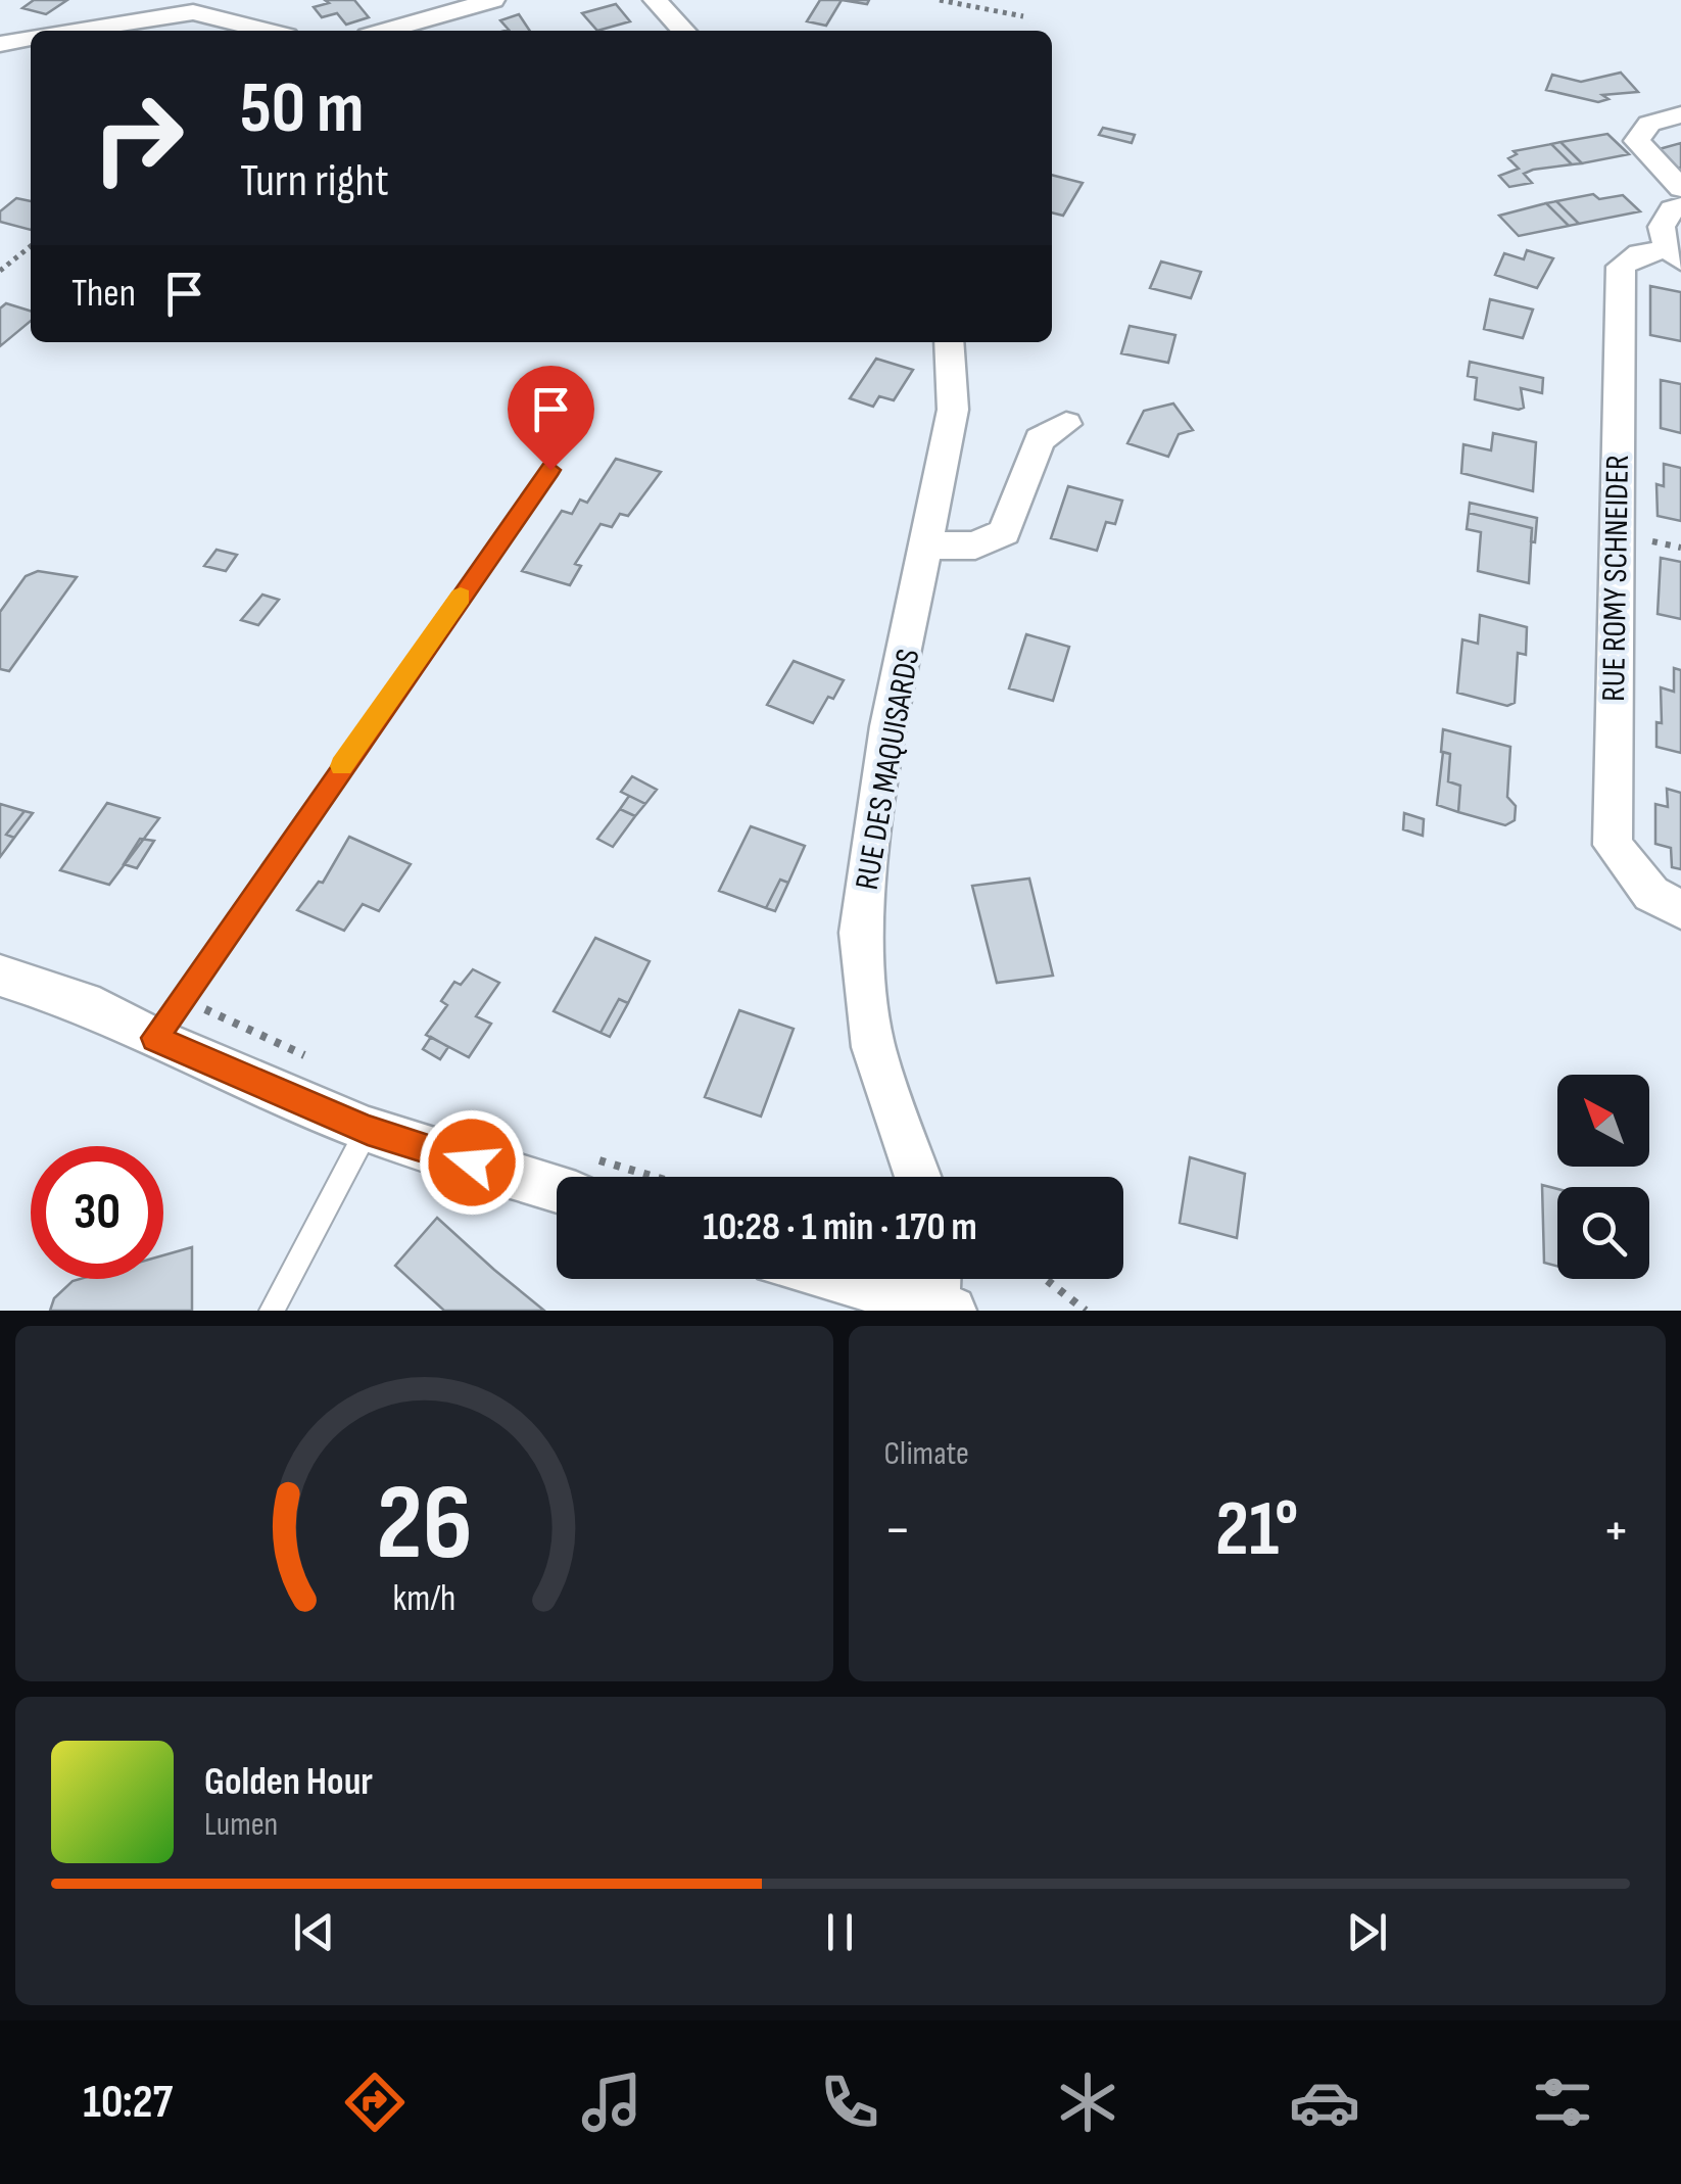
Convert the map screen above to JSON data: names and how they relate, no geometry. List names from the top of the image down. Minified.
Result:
{"streets":{"street":["RUE ROMY SCHNEIDER","RUE DES MAQUISARDS"]},"north":"top left","page":{"turn":["50 m","Turn right"],"then":"Then","limit":"30","trip":"10:28 · 1 min · 170 m","tile":"Climate","heat":["−","21°","+"],"song":["Golden Hour","Lumen"],"tabs":"10:27","gauge":["26","km/h"]}}
